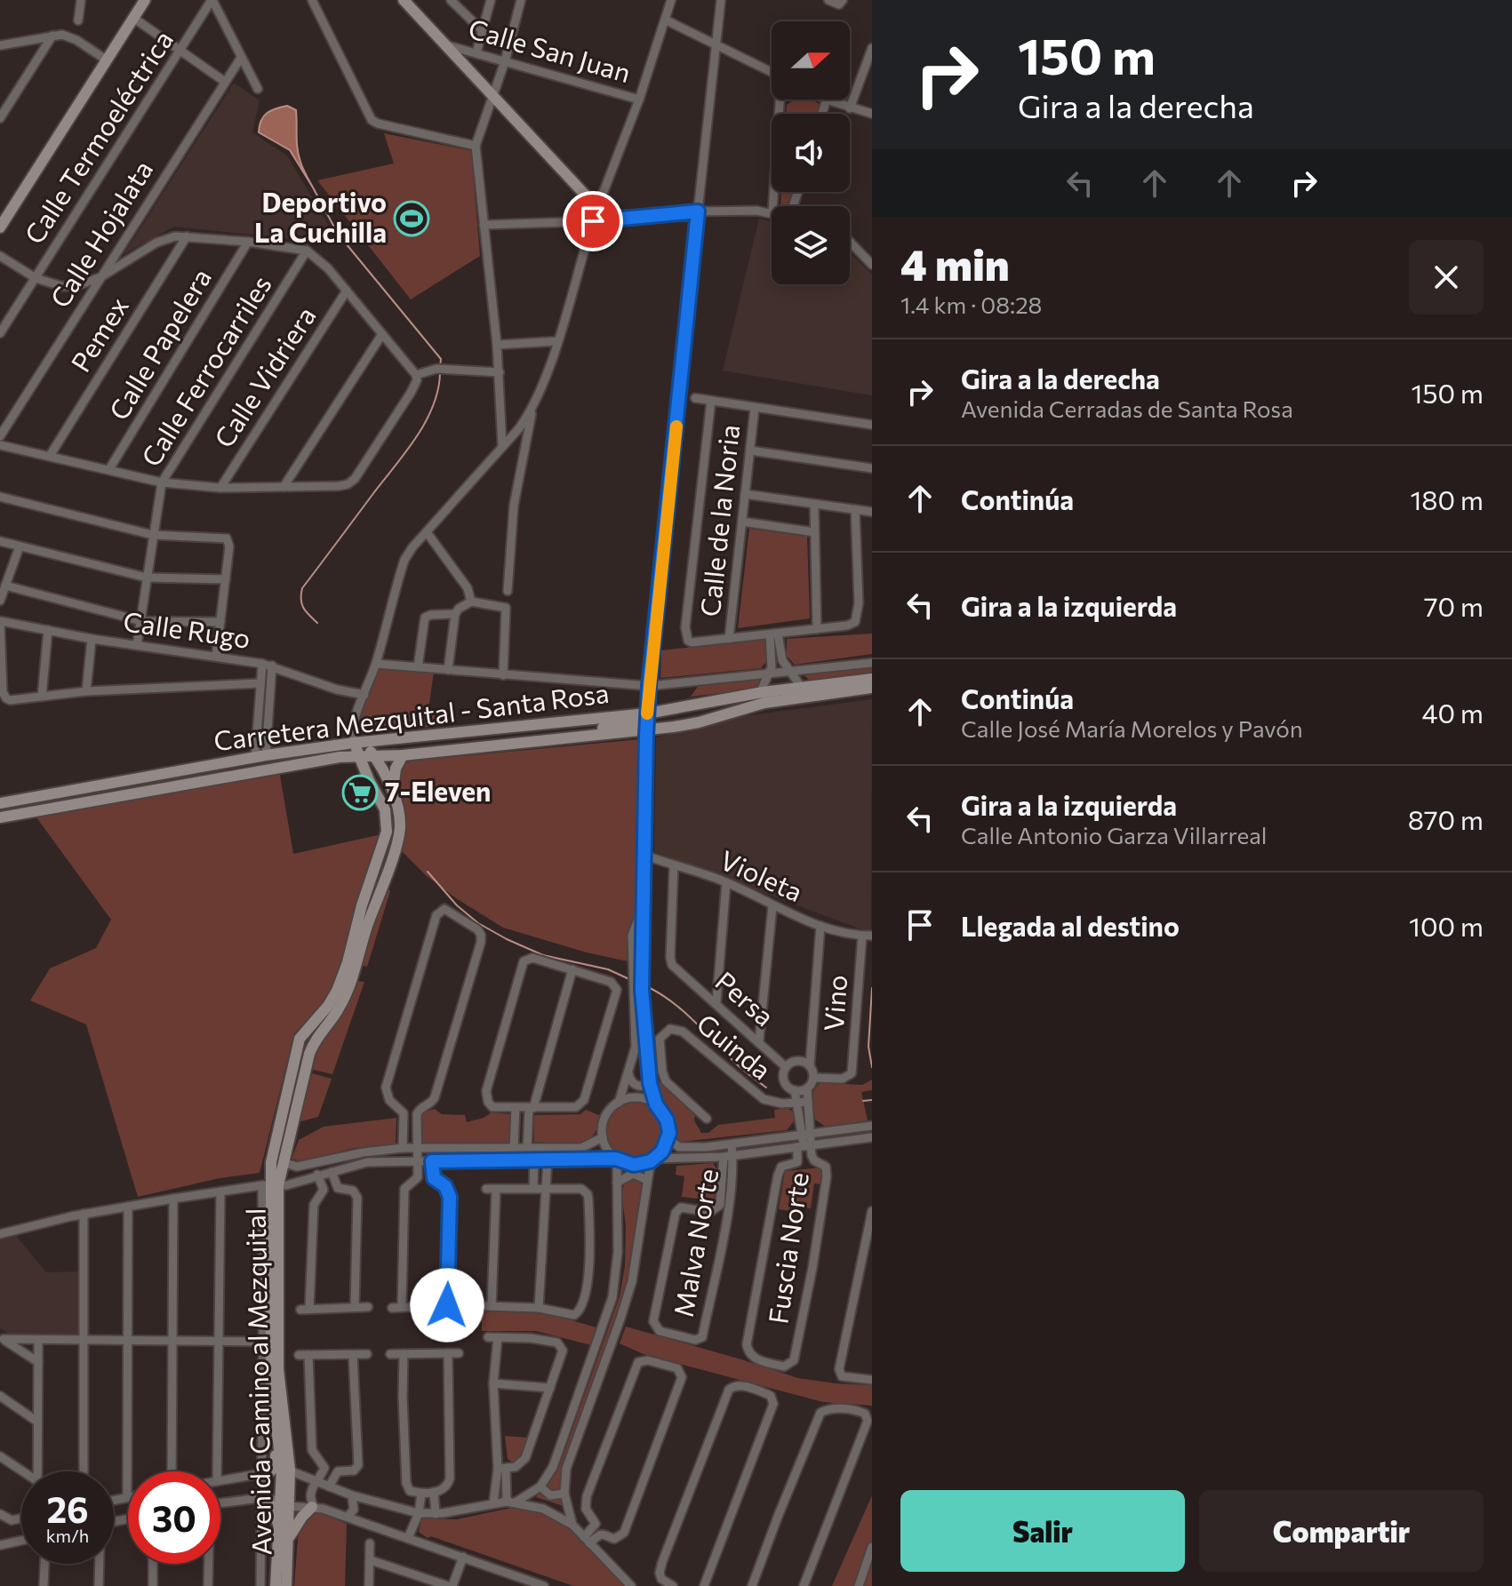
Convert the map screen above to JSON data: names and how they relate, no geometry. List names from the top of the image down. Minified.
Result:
{"streets":{"main road":["Carretera Mezquital - Santa Rosa","Avenida Camino al Mezquital"],"street":["Calle San Juan","Calle Termoeléctrica","Calle Hojalata","Pemex","Calle Papelera","Calle Ferrocarriles","Calle Vidriera","Calle de la Noria","Calle Rugo","Violeta","Persa","Vino","Guinda","Malva Norte","Fuscia Norte"]},"crossings":[["Calle Ferrocarriles","Calle Rugo"],["Carretera Mezquital - Santa Rosa","Avenida Camino al Mezquital"],["Violeta","Persa"],["Violeta","Vino"],["Persa","Vino"]],"places":{"sports":["Deportivo La Cuchilla"],"supermarket":["7-Eleven"]},"north":"right","page":{"turn":["150 m","Gira a la derecha"],"heading":["4 min","1.4 km · 08:28"],"list":[{"name":"Gira a la derecha","note":"Avenida Cerradas de Santa Rosa","value":"150 m"},{"name":"Continúa","value":"180 m"},{"name":"Gira a la izquierda","value":"70 m"},{"name":"Continúa","note":"Calle José María Morelos y Pavón","value":"40 m"},{"name":"Gira a la izquierda","note":"Calle Antonio Garza Villarreal","value":"870 m"},{"name":"Llegada al destino","value":"100 m"}],"speed":"26 km/h","limit":"30","buttons":["Salir","Compartir"]}}
